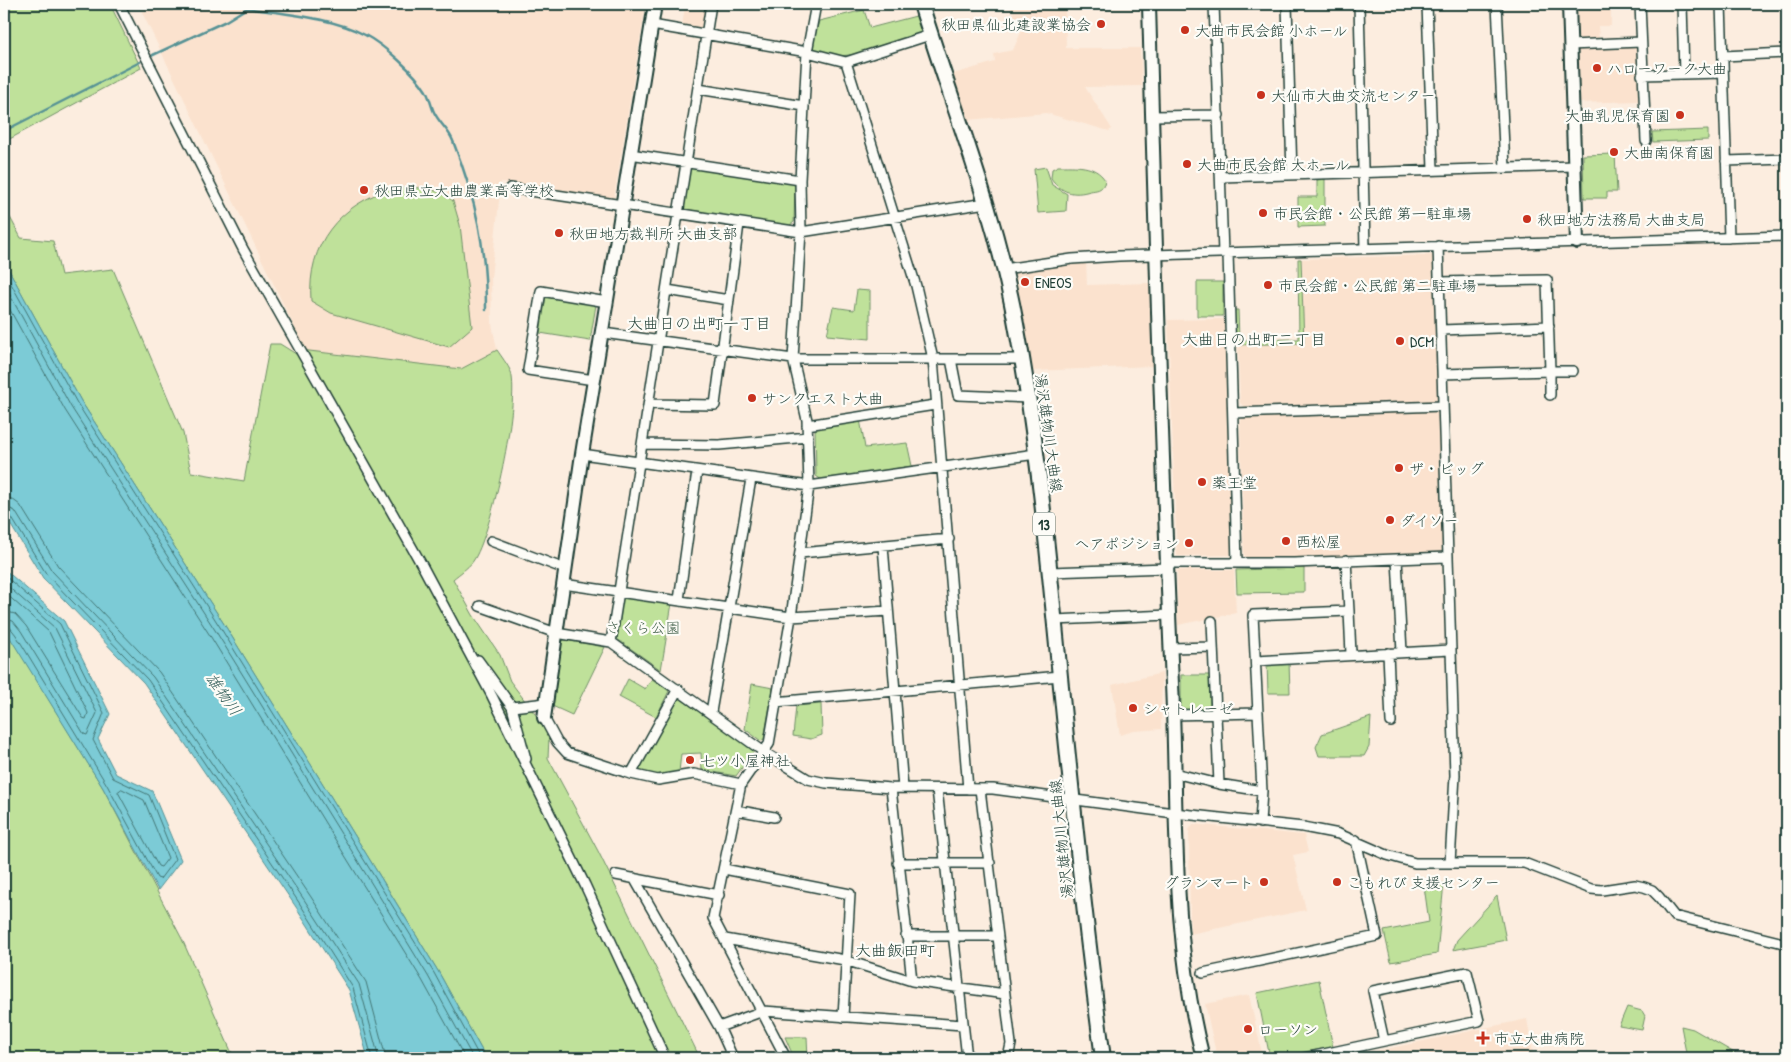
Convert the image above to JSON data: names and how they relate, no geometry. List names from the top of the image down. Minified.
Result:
{"streets":{"main road":["湯沢雄物川大曲線","13"]},"districts":["大曲日の出町一丁目","大曲日の出町二丁目","大曲飯田町"],"water":["雄物川"],"parks":["さくら公園"],"places":{"other":["秋田県仙北建設業協会","大曲市民会館 小ホール","ハローワーク大曲","大仙市大曲交流センター","大曲乳児保育園","大曲南保育園","大曲市民会館 大ホール","秋田県立大曲農業高等学校","市民会館・公民館 第一駐車場","秋田地方法務局 大曲支局","秋田地方裁判所 大曲支部","ENEOS","市民会館・公民館 第二駐車場","DCM","サンクエスト大曲","ザ・ビッグ","薬王堂","ダイソー","西松屋","ヘアポジション","シャトレーゼ","七ツ小屋神社","グランマート","こもれび 支援センター","ローソン"],"health":["市立大曲病院"]}}
